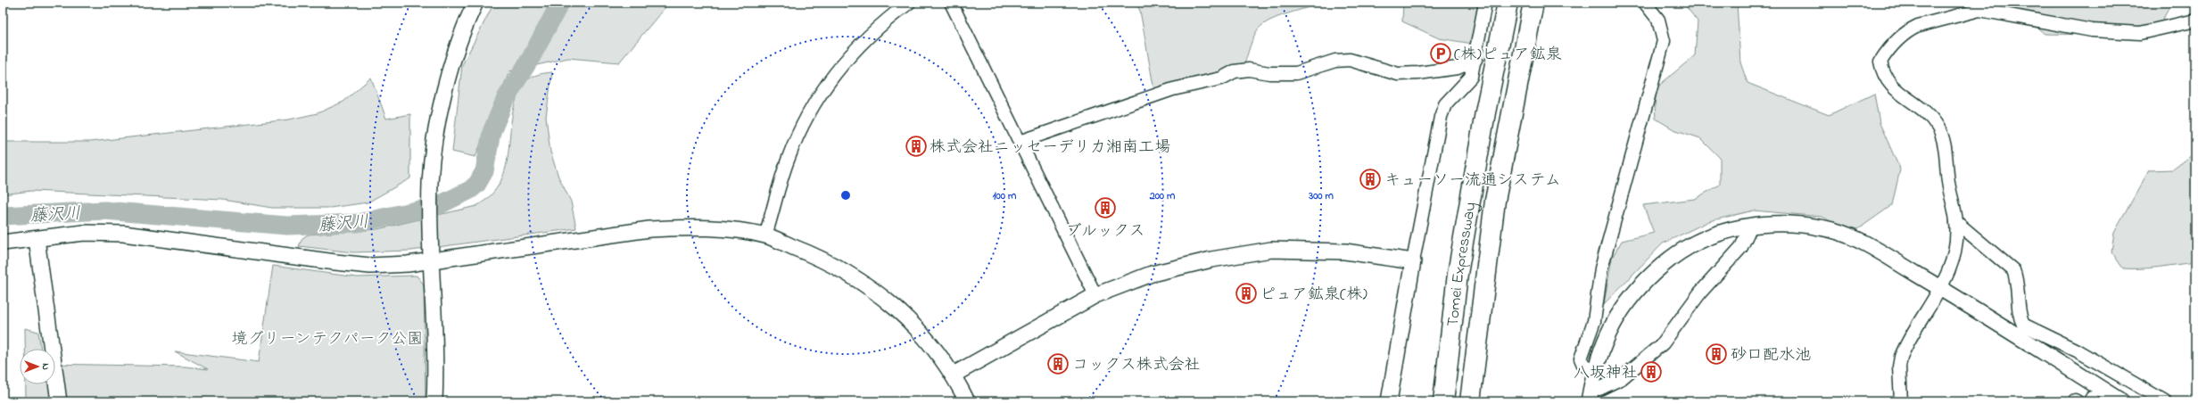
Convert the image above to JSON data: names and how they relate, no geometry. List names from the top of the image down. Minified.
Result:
{"streets":{"highway":["Tomei Expressway"]},"water":["藤沢川"],"parks":["境グリーンテクパーク公園"],"places":{"parking":["(株)ピュア鉱泉"],"building":["株式会社ニッセーデリカ湘南工場","キューソー流通システム","ブルックス","ピュア鉱泉(株)","砂口配水池","コックス株式会社","八坂神社"]},"north":"right","rings":["100 m","200 m","300 m"]}
